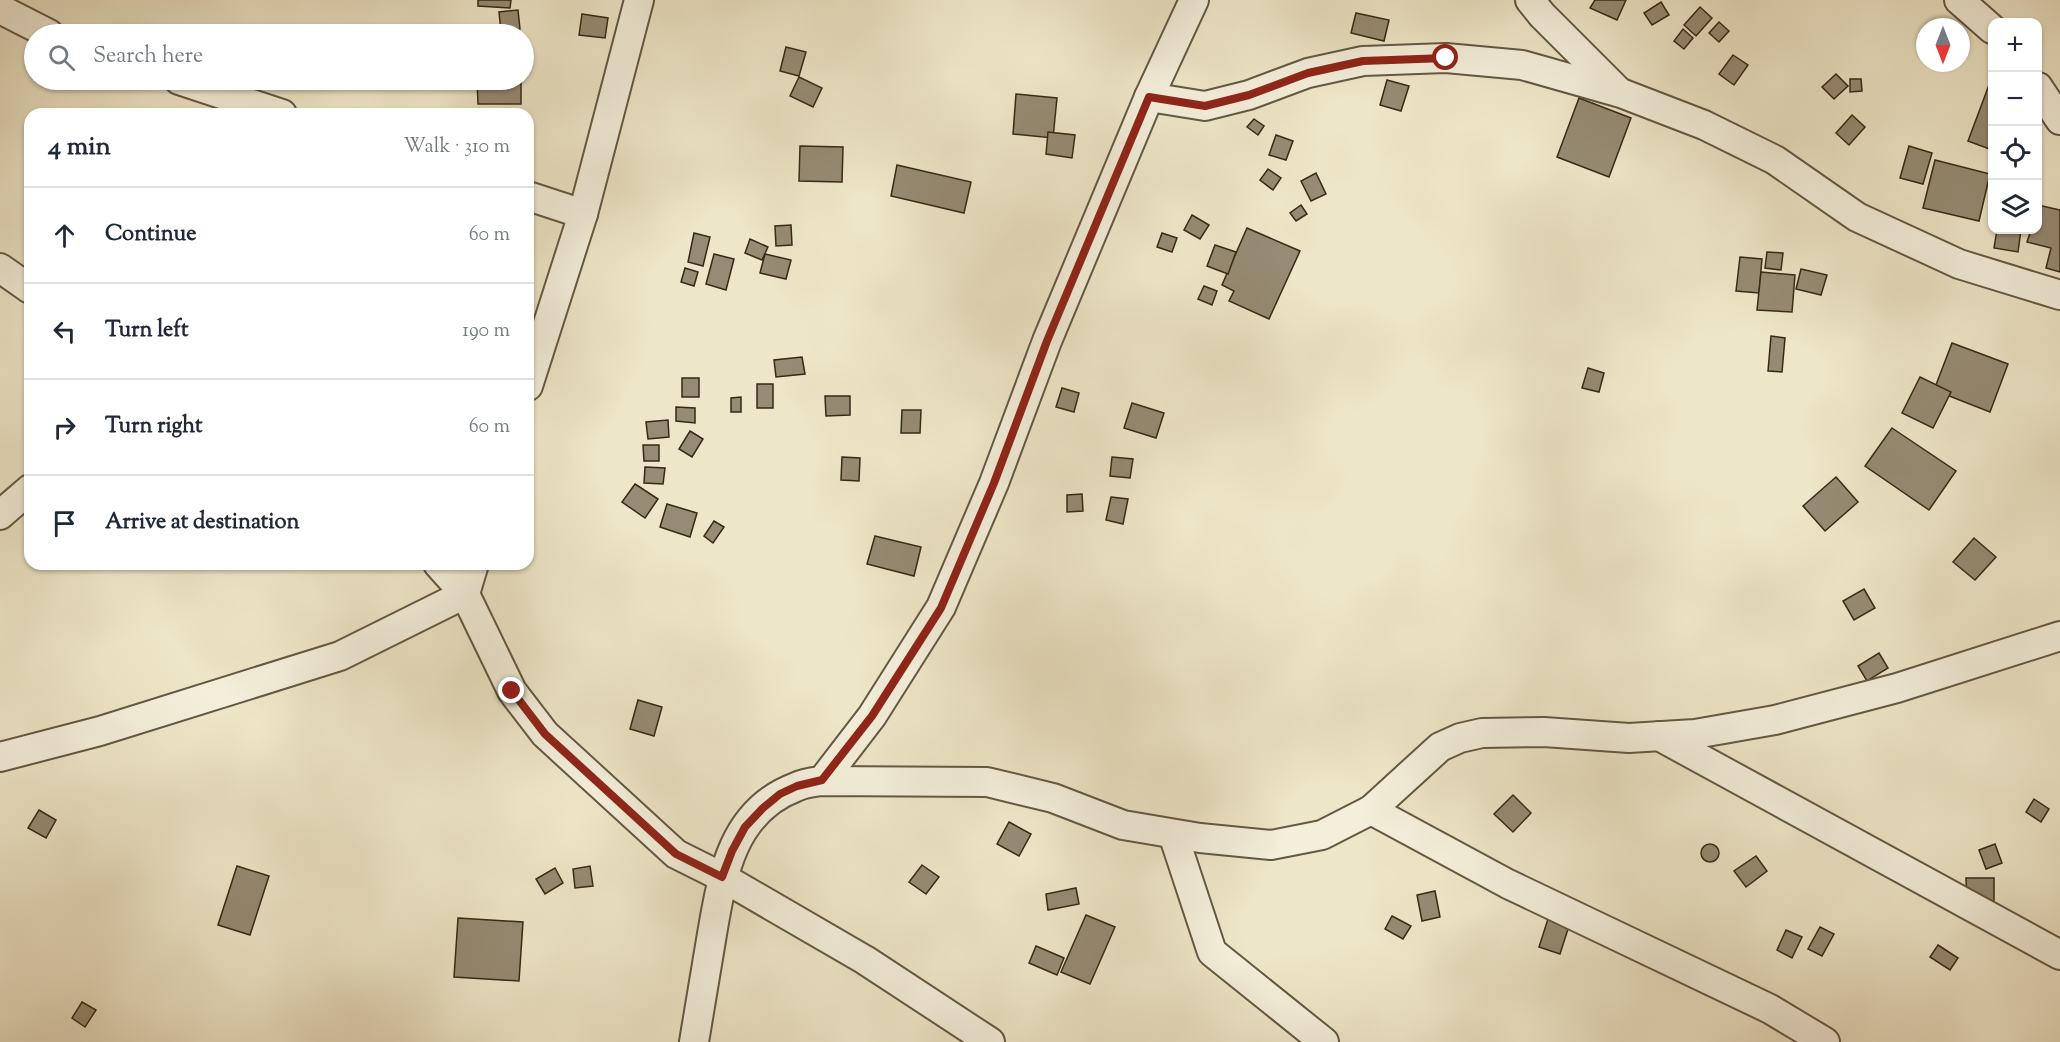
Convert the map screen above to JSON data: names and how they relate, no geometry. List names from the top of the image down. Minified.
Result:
{"north":"bottom","page":{"map_buttons":["+","−"],"search":"Search here","heading":["4 min","Walk · 310 m"],"list":[["Continue","60 m"],["Turn left","190 m"],["Turn right","60 m"],"Arrive at destination"]}}
